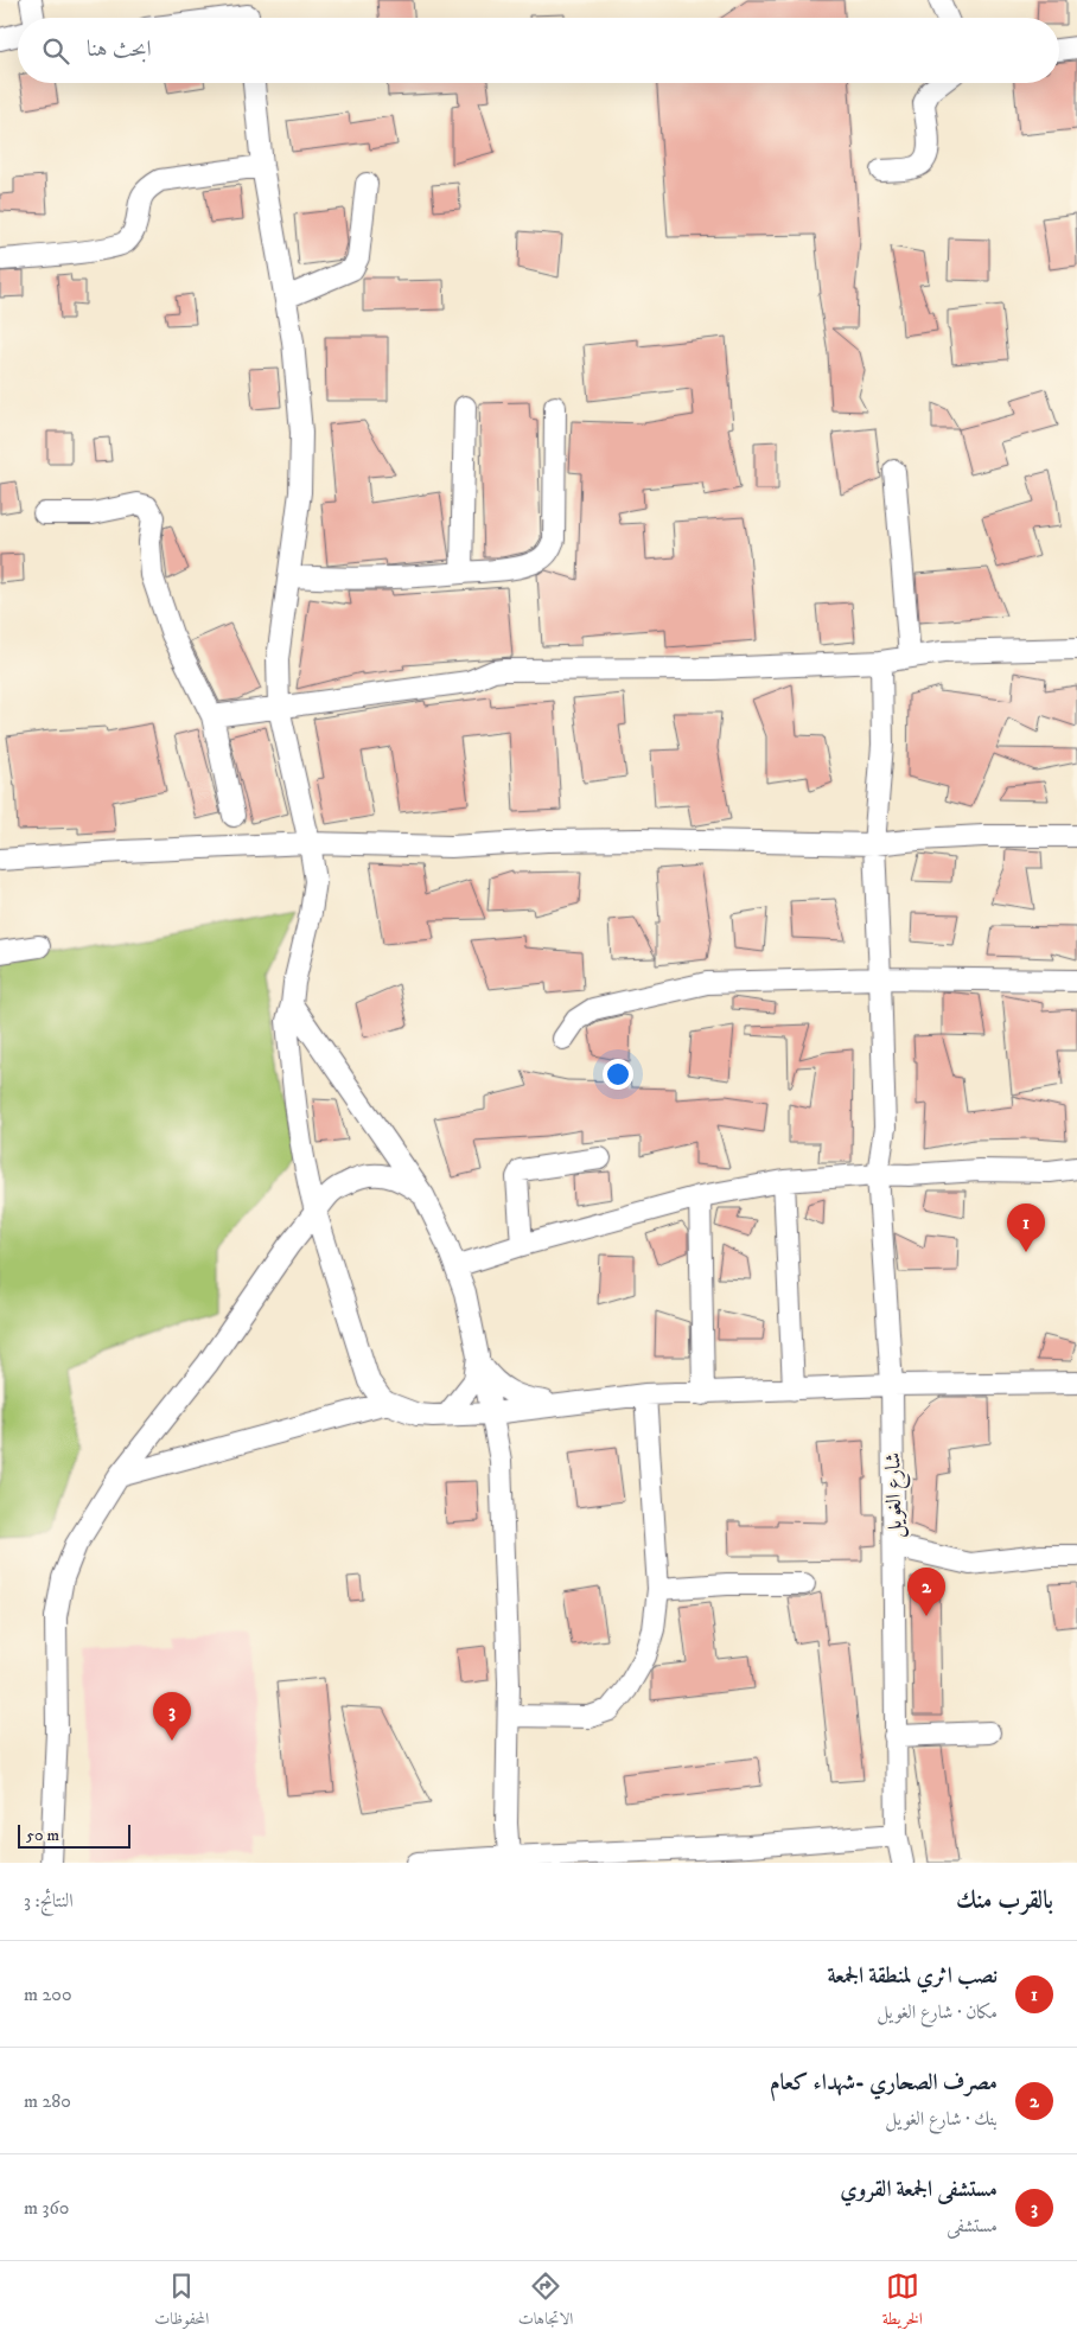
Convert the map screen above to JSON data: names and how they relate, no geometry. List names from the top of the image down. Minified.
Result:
{"streets":{"street":["شارع الغويل"]},"scale_bar":"50 m","page":{"search":"ابحث هنا","pins":["1","2","3"],"scale":"50 m","heading":["بالقرب منك","النتائج: 3"],"list":[{"mark":"1","name":"نصب اثري لمنطقة الجمعة","note":"مكان · شارع الغويل","value":"200 m"},{"mark":"2","name":"مصرف الصحاري -شهداء كعام","note":"بنك · شارع الغويل","value":"280 m"},{"mark":"3","name":"مستشفى الجمعة القروي","note":"مستشفى","value":"360 m"}],"nav":["الخريطة","الاتجاهات","المحفوظات"]}}
